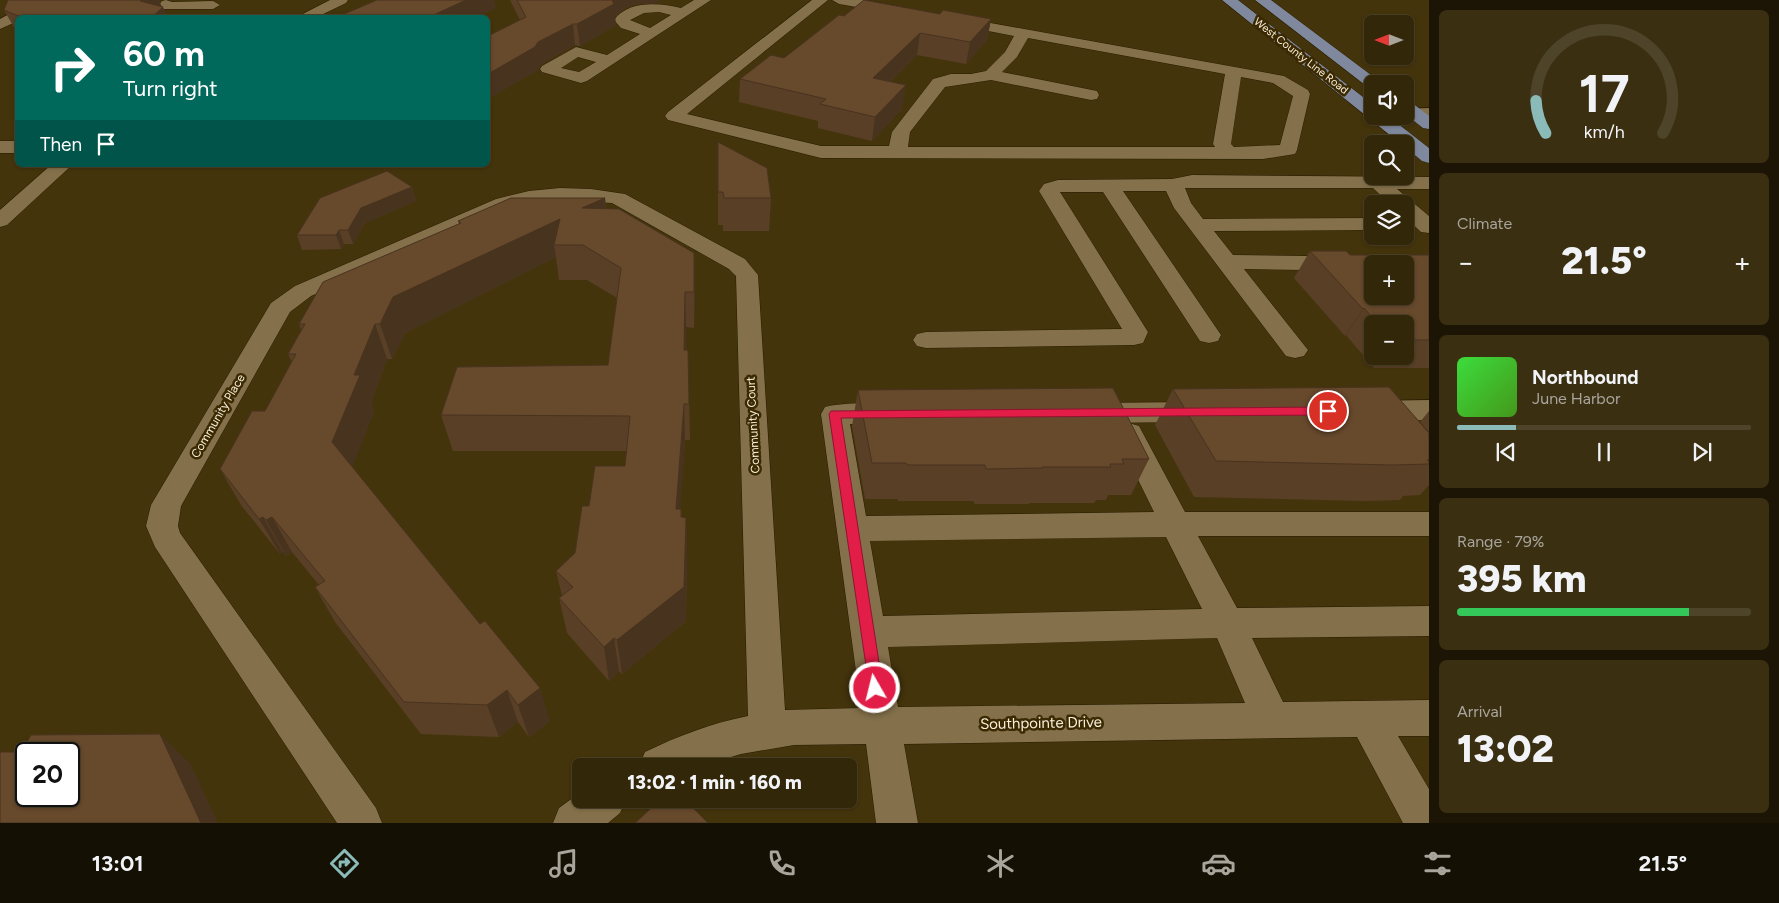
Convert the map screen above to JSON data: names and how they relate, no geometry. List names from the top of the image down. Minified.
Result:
{"streets":{"main road":["West County Line Road"],"street":["Community Place","Community Court","Southpointe Drive"]},"crossings":[["Community Place","Community Court"],["Community Court","Southpointe Drive"]],"north":"left","page":{"map_buttons":["+","−"],"turn":["60 m","Turn right"],"then":"Then","tile":["Climate",["Range · 79%","395 km"],["Arrival","13:02"]],"heat":["−","21.5°","+"],"song":["Northbound","June Harbor"],"limit":"20","trip":"13:02 · 1 min · 160 m","tabs":["13:01","21.5°"],"gauge":["17","km/h"]}}
